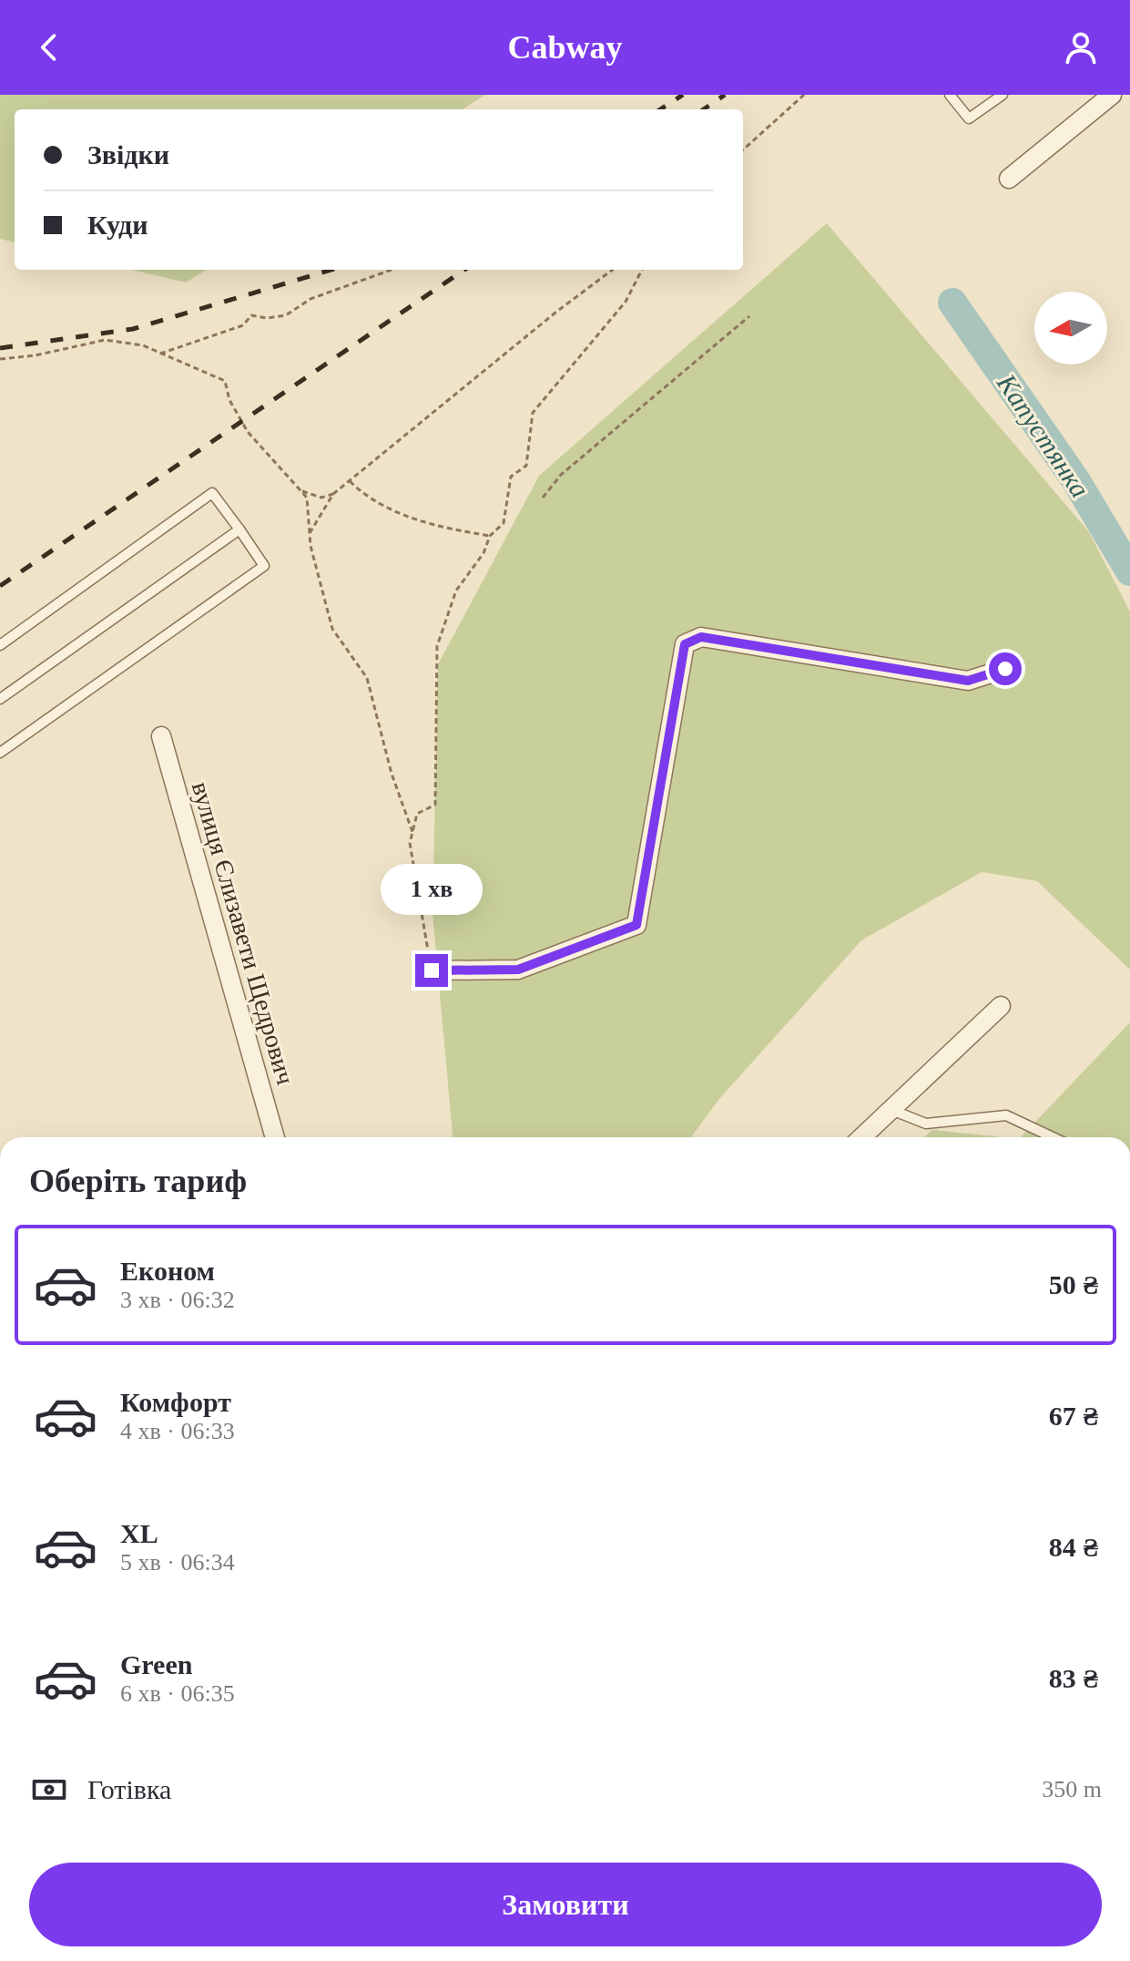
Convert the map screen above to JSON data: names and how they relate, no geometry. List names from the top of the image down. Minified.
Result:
{"streets":{"street":["вулиця Єлизавети Щедрович"]},"water":["Капустянка"],"north":"left","page":{"header":"Cabway","banner":["Звідки","Куди"],"bubble":"1 хв","heading":"Оберіть тариф","list":[{"name":"Економ","note":"3 хв · 06:32","value":"50 ₴"},{"name":"Комфорт","note":"4 хв · 06:33","value":"67 ₴"},{"name":"XL","note":"5 хв · 06:34","value":"84 ₴"},{"name":"Green","note":"6 хв · 06:35","value":"83 ₴"}],"pay":["Готівка","350 m"],"buttons":"Замовити"}}
